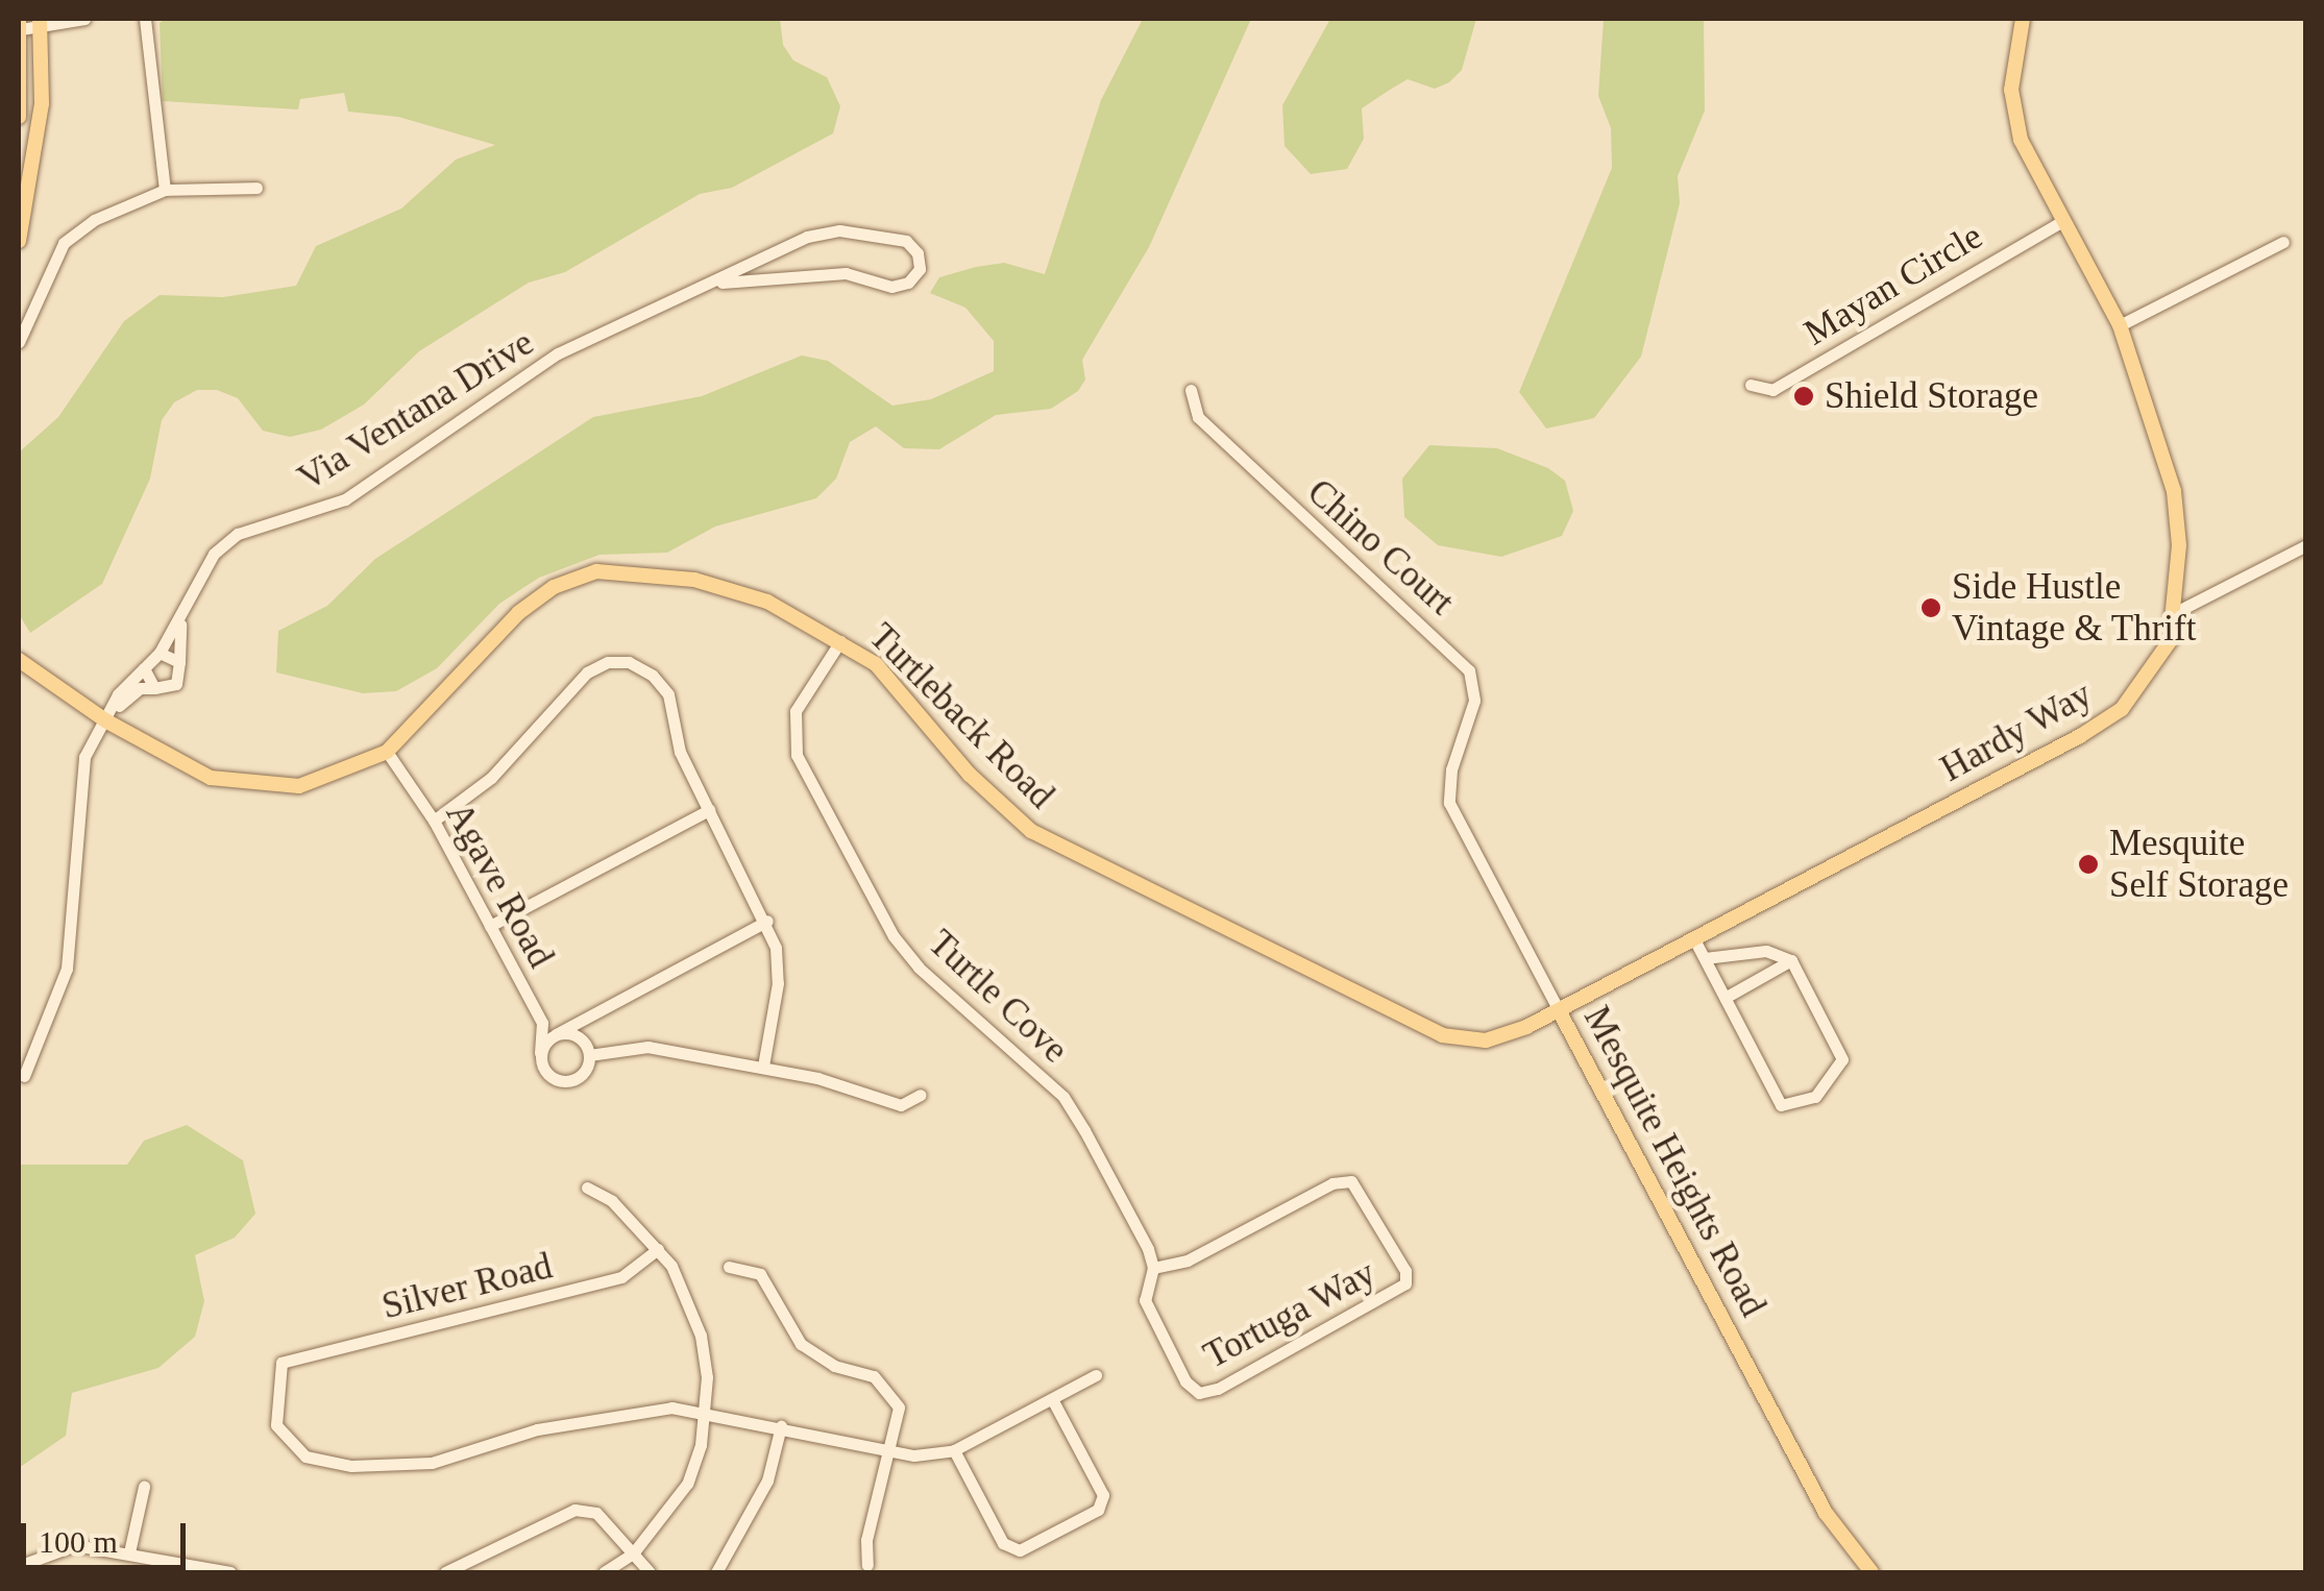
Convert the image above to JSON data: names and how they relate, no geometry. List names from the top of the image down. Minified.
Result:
{"streets":{"main road":["Turtleback Road","Hardy Way","Mesquite Heights Road"],"street":["Mayan Circle","Via Ventana Drive","Chino Court","Agave Road","Turtle Cove","Silver Road","Tortuga Way"]},"crossings":[["Mayan Circle","Hardy Way"],["Chino Court","Mesquite Heights Road"],["Turtleback Road","Hardy Way"],["Turtleback Road","Agave Road"],["Turtleback Road","Turtle Cove"],["Turtleback Road","Mesquite Heights Road"],["Hardy Way","Mesquite Heights Road"],["Turtle Cove","Tortuga Way"]],"places":["Shield Storage","Side Hustle Vintage & Thrift","Mesquite Self Storage"],"scale_bar":"100 m"}
